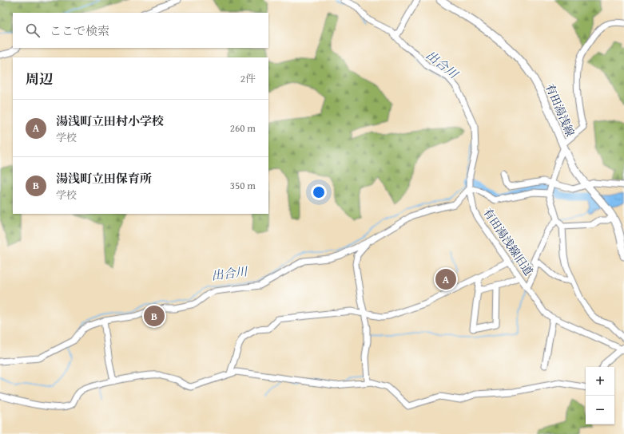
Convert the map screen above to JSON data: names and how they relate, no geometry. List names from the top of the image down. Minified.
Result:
{"streets":{"main road":["有田湯浅線"],"street":["有田湯浅線旧道"]},"water":["出合川"],"page":{"search":"ここで検索","heading":["周辺","2件"],"list":[{"mark":"A","name":"湯浅町立田村小学校","note":"学校","value":"260 m"},{"mark":"B","name":"湯浅町立田保育所","note":"学校","value":"350 m"}],"pins":["A","B"],"map_buttons":["+","−"]}}
